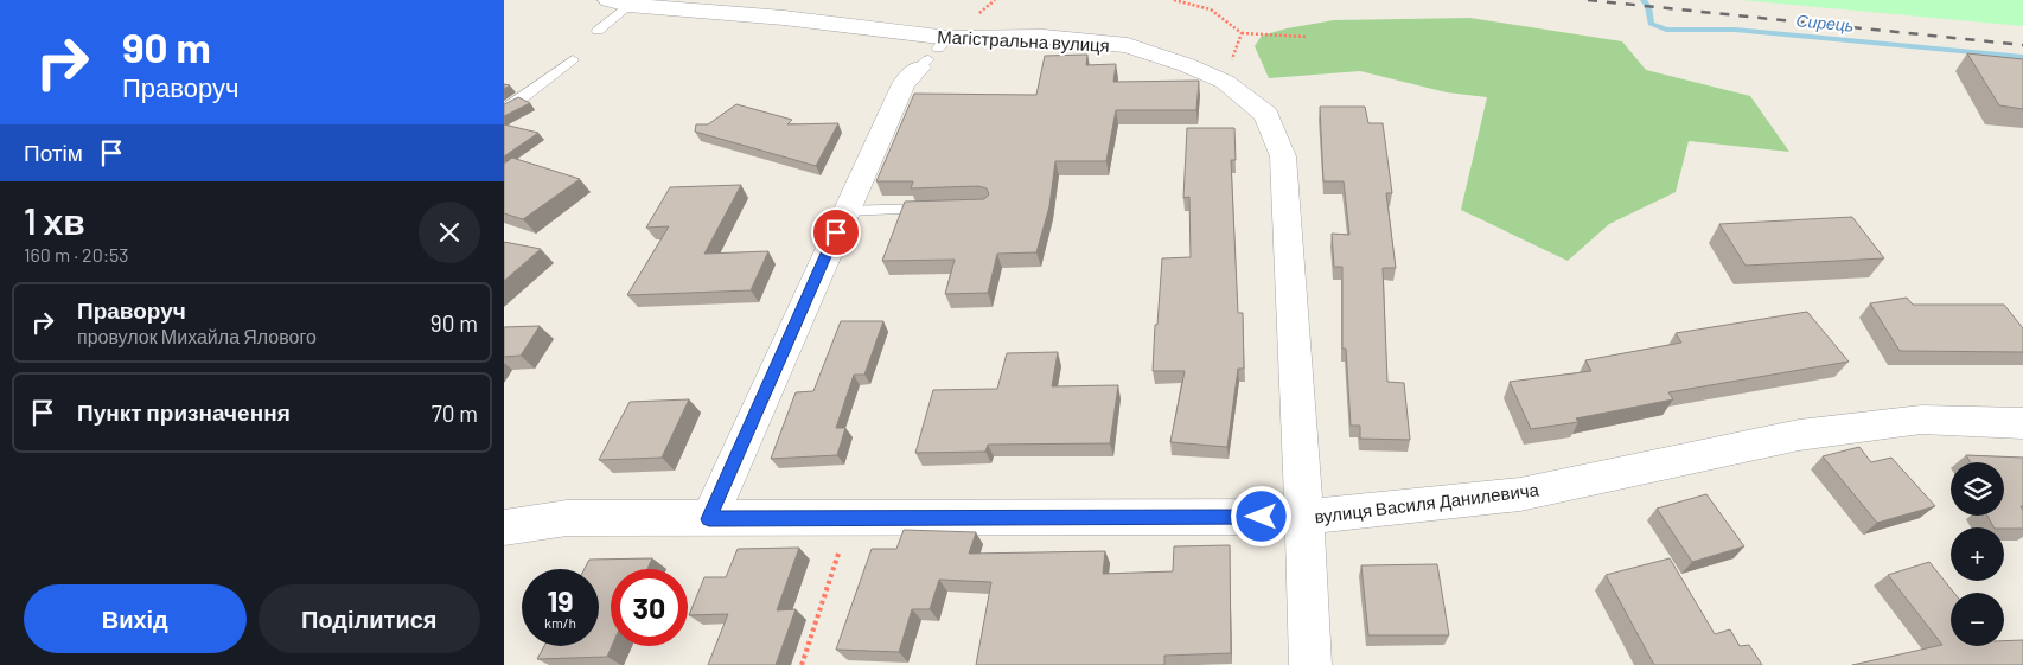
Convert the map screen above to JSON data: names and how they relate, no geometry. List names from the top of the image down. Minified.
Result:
{"streets":{"street":["Магістральна вулиця","вулиця Василя Данилевича"]},"crossings":[["Магістральна вулиця","вулиця Василя Данилевича"]],"water":["Сирець"],"page":{"turn":["90 m","Праворуч"],"then":"Потім","heading":["1 хв","160 m · 20:53"],"list":[{"name":"Праворуч","note":"провулок Михайла Ялового","value":"90 m"},{"name":"Пункт призначення","value":"70 m"}],"map_buttons":["+","−"],"speed":"19 km/h","limit":"30","buttons":["Вихід","Поділитися"]}}
